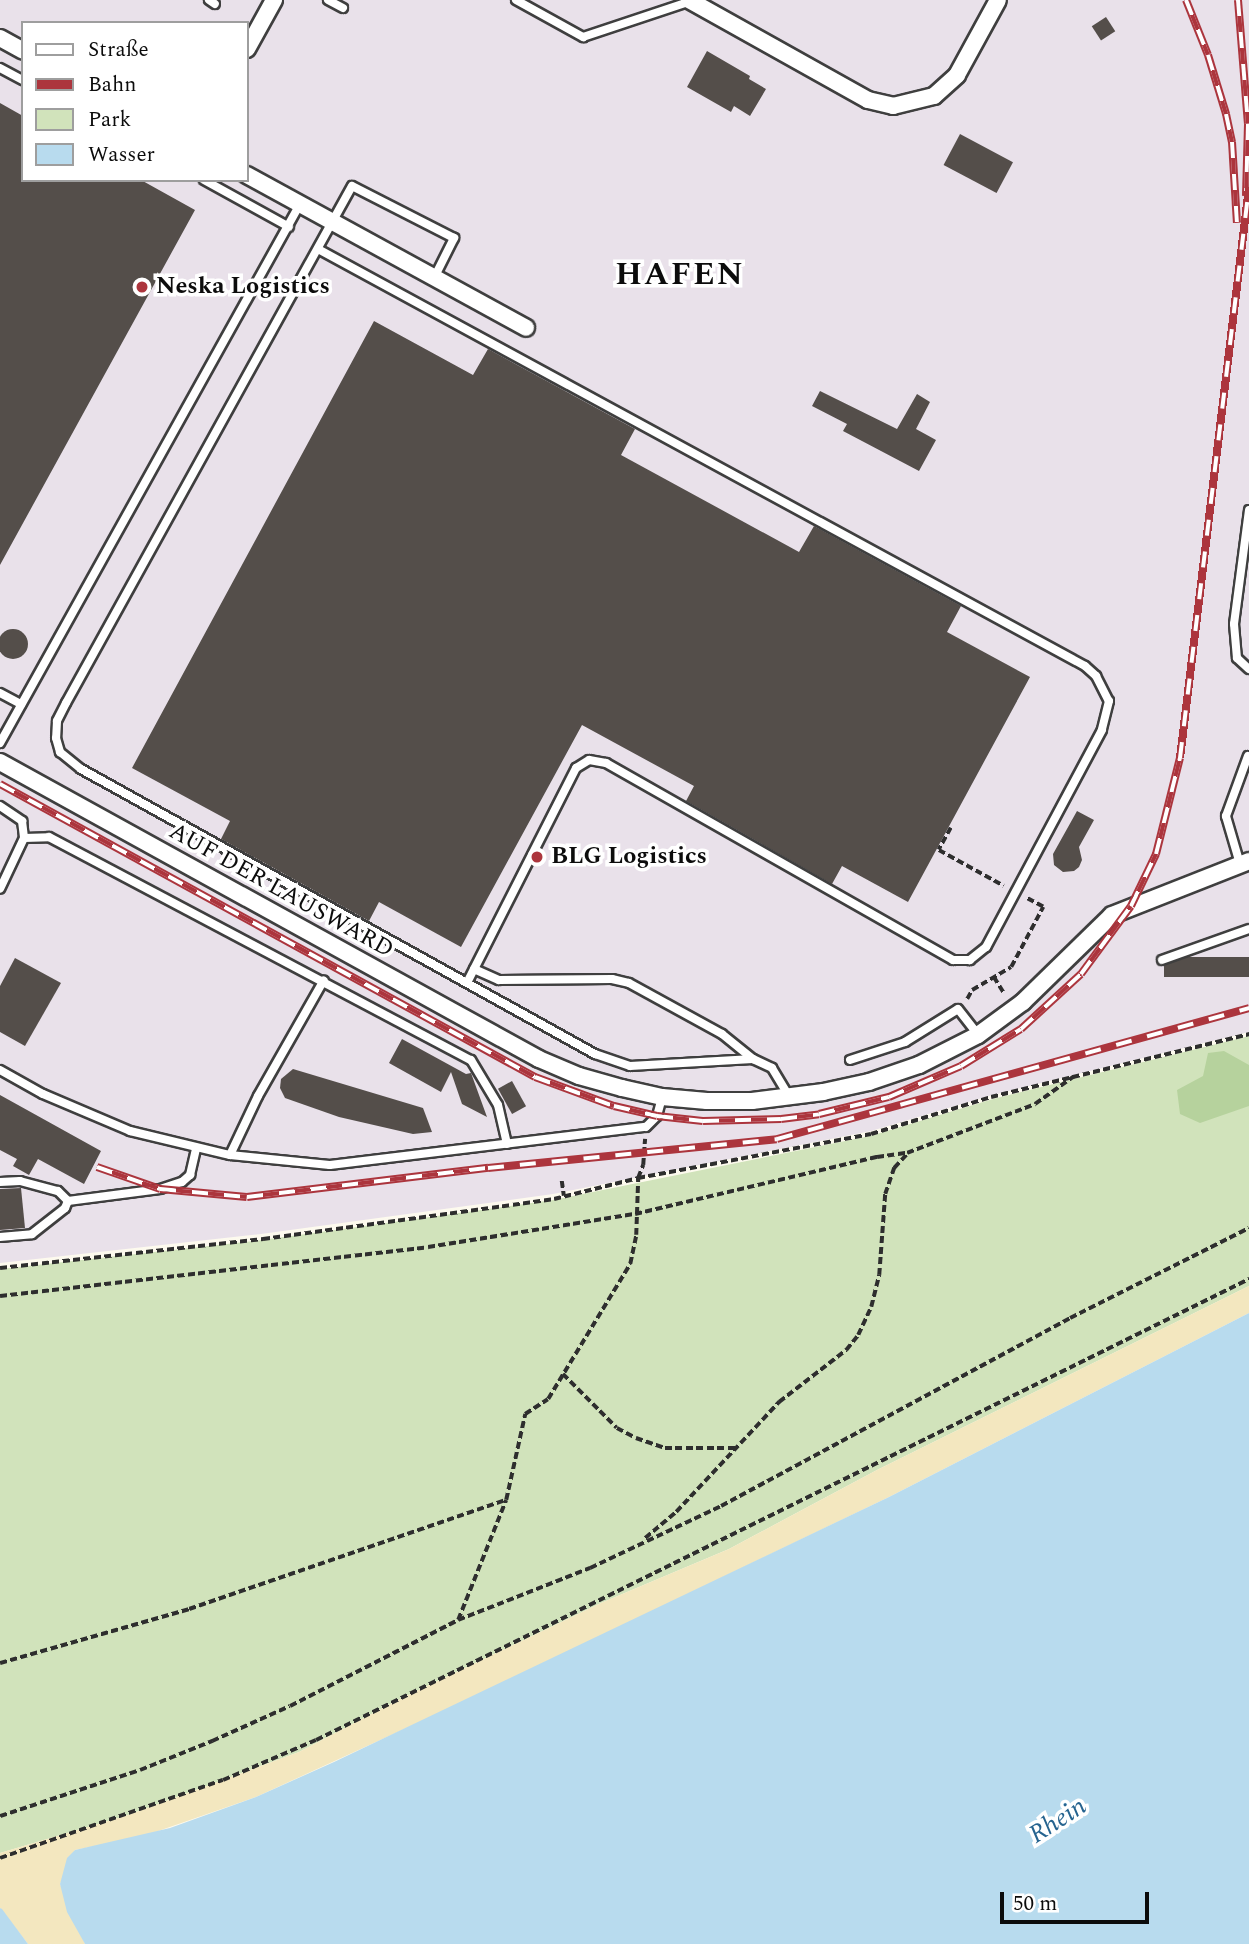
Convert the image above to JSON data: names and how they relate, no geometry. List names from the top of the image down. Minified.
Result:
{"streets":{"street":["AUF DER LAUSWARD"]},"districts":["HAFEN"],"water":["Rhein"],"places":["Neska Logistics","BLG Logistics"],"legend":["Straße","Bahn","Park","Wasser"],"scale_bar":"50 m"}
